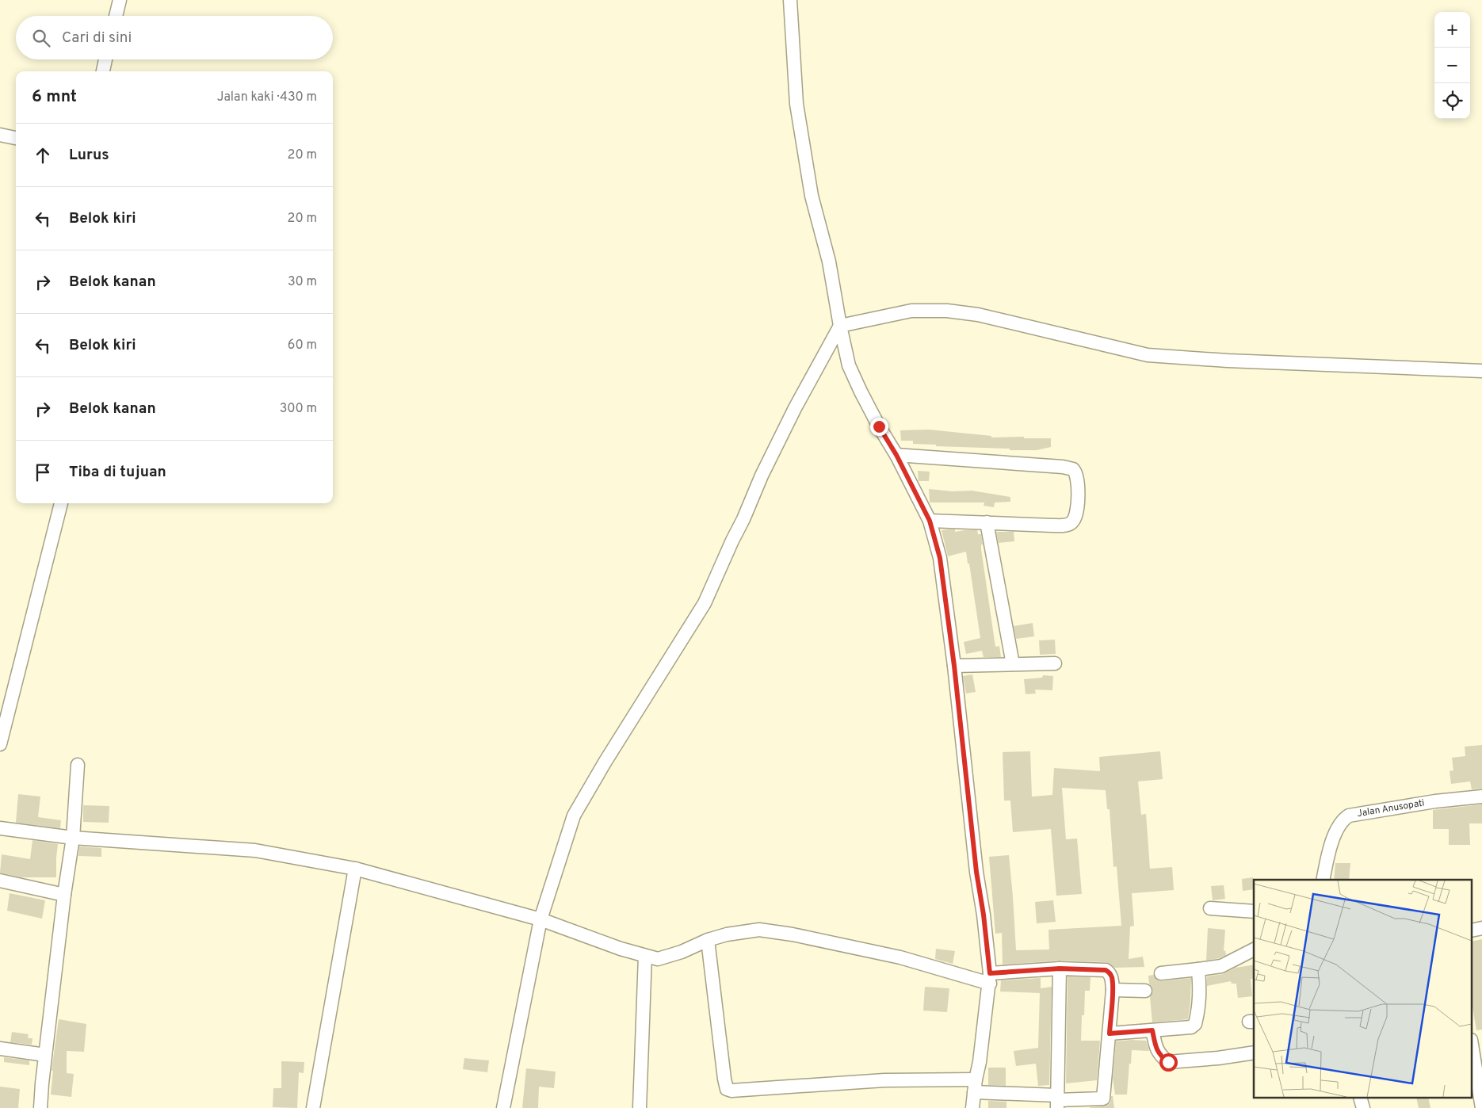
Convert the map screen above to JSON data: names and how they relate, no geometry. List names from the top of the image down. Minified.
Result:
{"streets":{"street":["Jalan Anusopati"]},"page":{"map_buttons":["+","−"],"search":"Cari di sini","heading":["6 mnt","Jalan kaki · 430 m"],"list":[["Lurus","20 m"],["Belok kiri","20 m"],["Belok kanan","30 m"],["Belok kiri","60 m"],["Belok kanan","300 m"],"Tiba di tujuan"]}}
